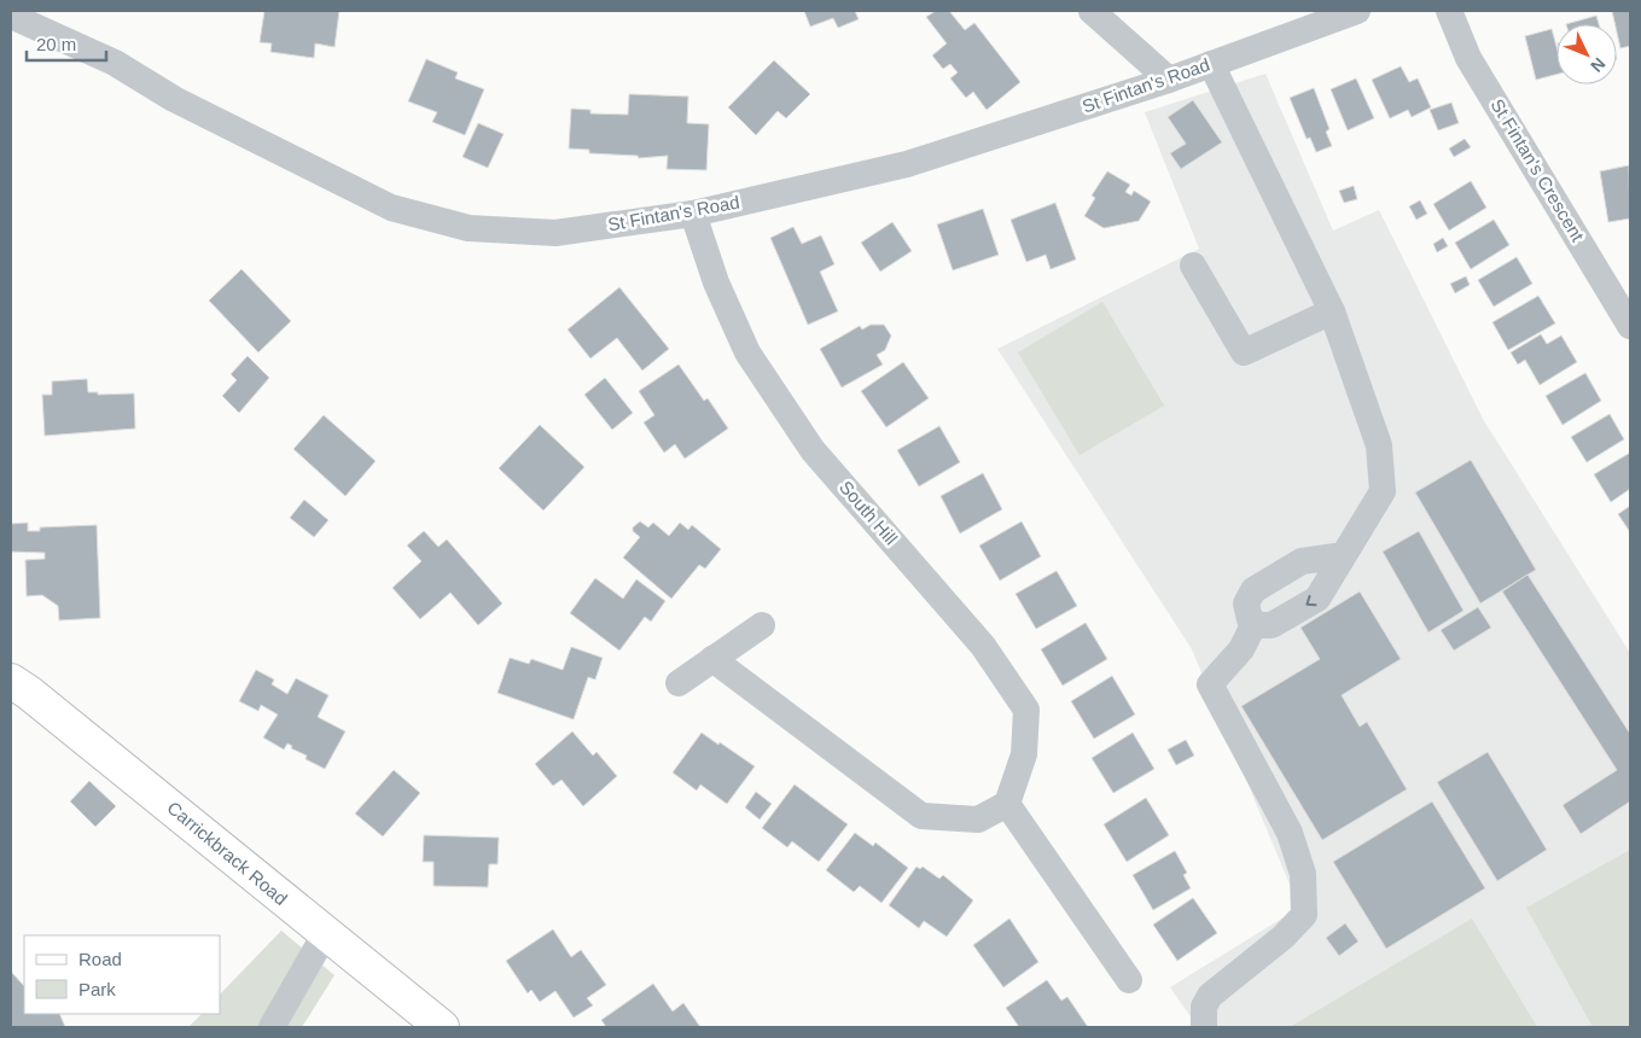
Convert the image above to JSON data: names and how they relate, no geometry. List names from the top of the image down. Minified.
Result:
{"streets":{"main road":["Carrickbrack Road"],"street":["St Fintan's Road","St Fintan's Crescent","South Hill"]},"crossings":[["St Fintan's Road","South Hill"]],"legend":["Road","Park"],"scale_bar":"20 m","north":"bottom right"}
